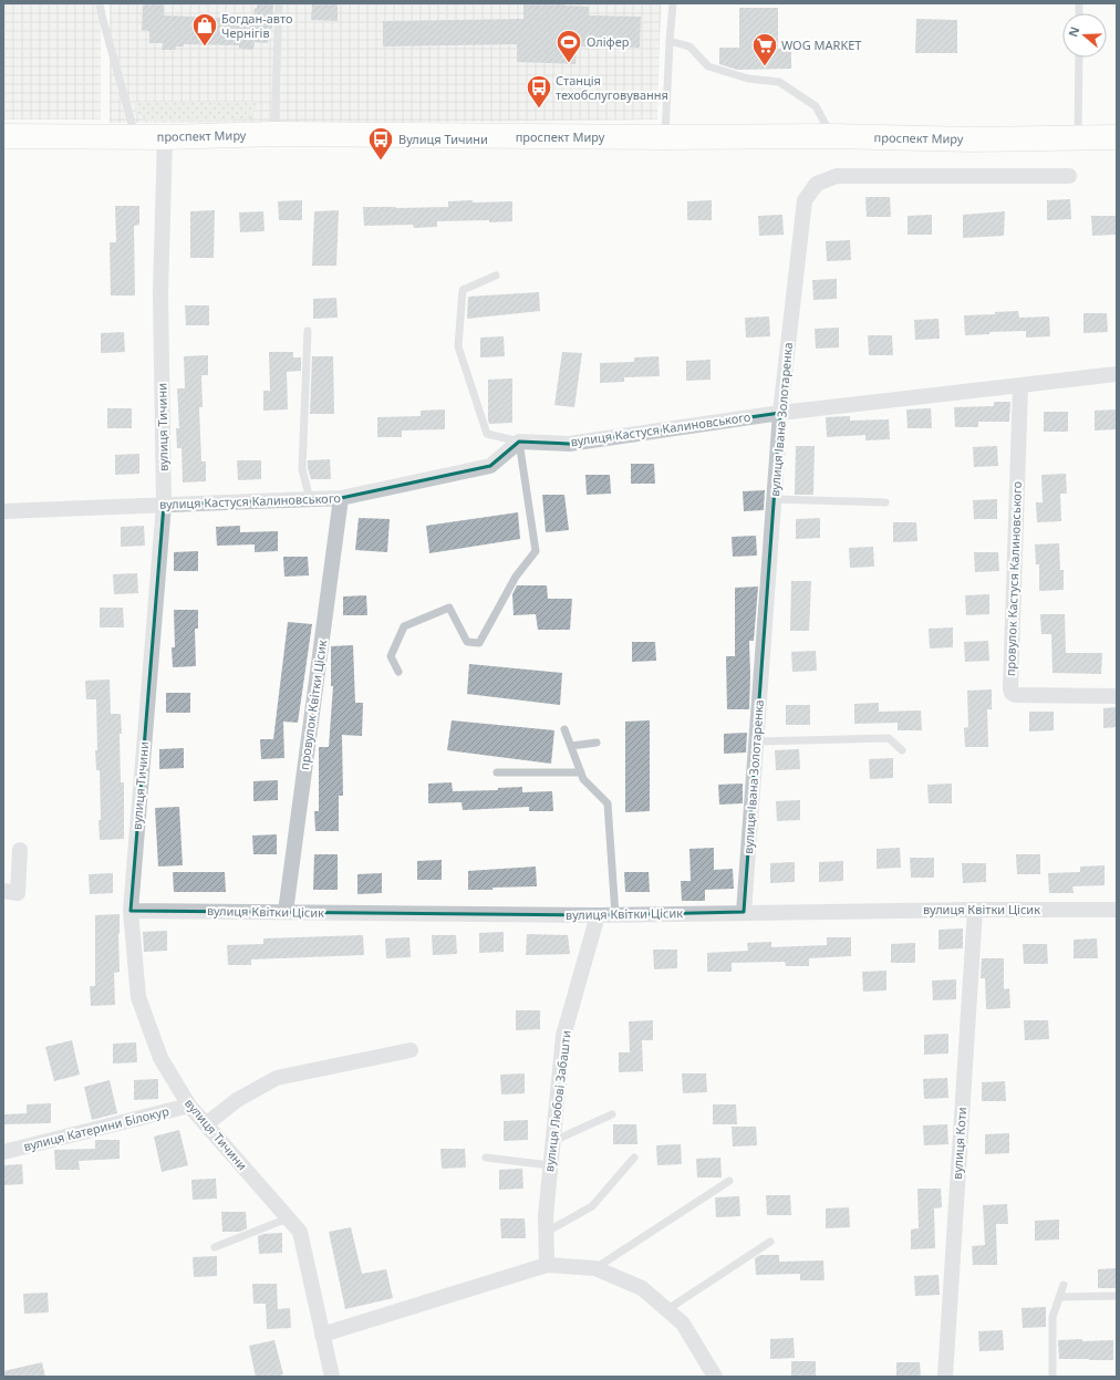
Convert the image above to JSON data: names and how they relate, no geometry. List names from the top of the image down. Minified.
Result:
{"streets":{"main road":["проспект Миру"],"street":["вулиця Івана Золотаренка","вулиця Тичини","вулиця Кастуся Калиновського","провулок Кастуся Калиновського","провулок Квітки Цісик","вулиця Квітки Цісик","вулиця Любові Забашти","вулиця Катерини Білокур","вулиця Коти"]},"crossings":[["проспект Миру","вулиця Тичини"],["вулиця Івана Золотаренка","вулиця Кастуся Калиновського"],["вулиця Івана Золотаренка","вулиця Квітки Цісик"],["вулиця Тичини","вулиця Кастуся Калиновського"],["вулиця Тичини","вулиця Квітки Цісик"],["вулиця Тичини","вулиця Катерини Білокур"],["вулиця Кастуся Калиновського","провулок Кастуся Калиновського"],["вулиця Кастуся Калиновського","провулок Квітки Цісик"],["провулок Квітки Цісик","вулиця Квітки Цісик"],["вулиця Квітки Цісик","вулиця Любові Забашти"],["вулиця Квітки Цісик","вулиця Коти"]],"places":{"shop":["Богдан-авто Чернігів"],"sports":["Оліфер"],"supermarket":["WOG MARKET"],"bus stop":["Станція техобслуговування","Вулиця Тичини"]},"north":"left"}
